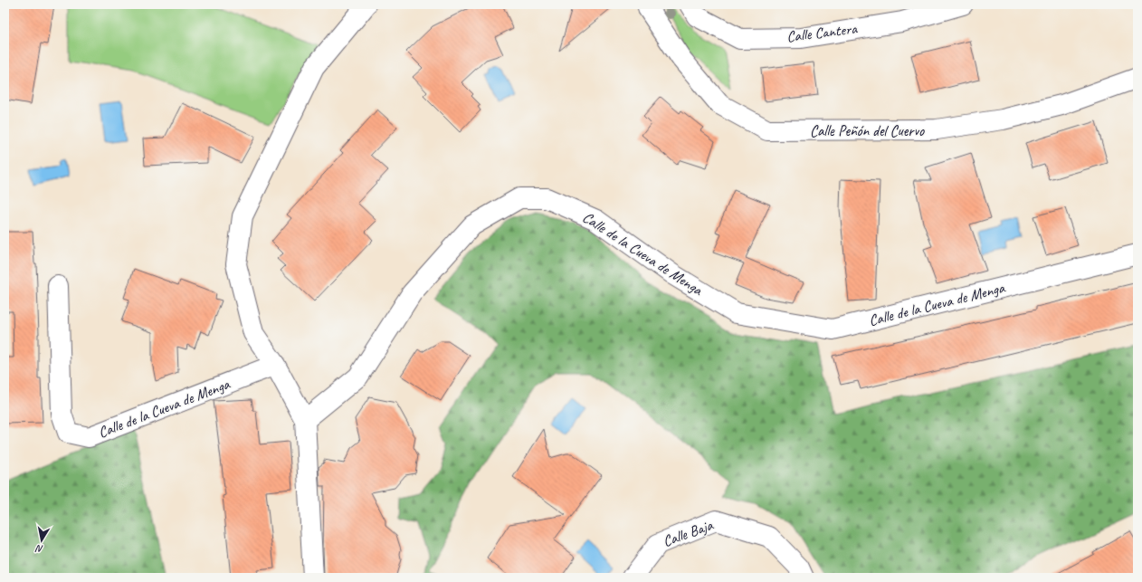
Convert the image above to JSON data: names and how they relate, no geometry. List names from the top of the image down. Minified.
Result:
{"streets":{"street":["Calle Cantera","Calle Peñón del Cuervo","Calle de la Cueva de Menga","Calle Baja"]},"north":"bottom"}
